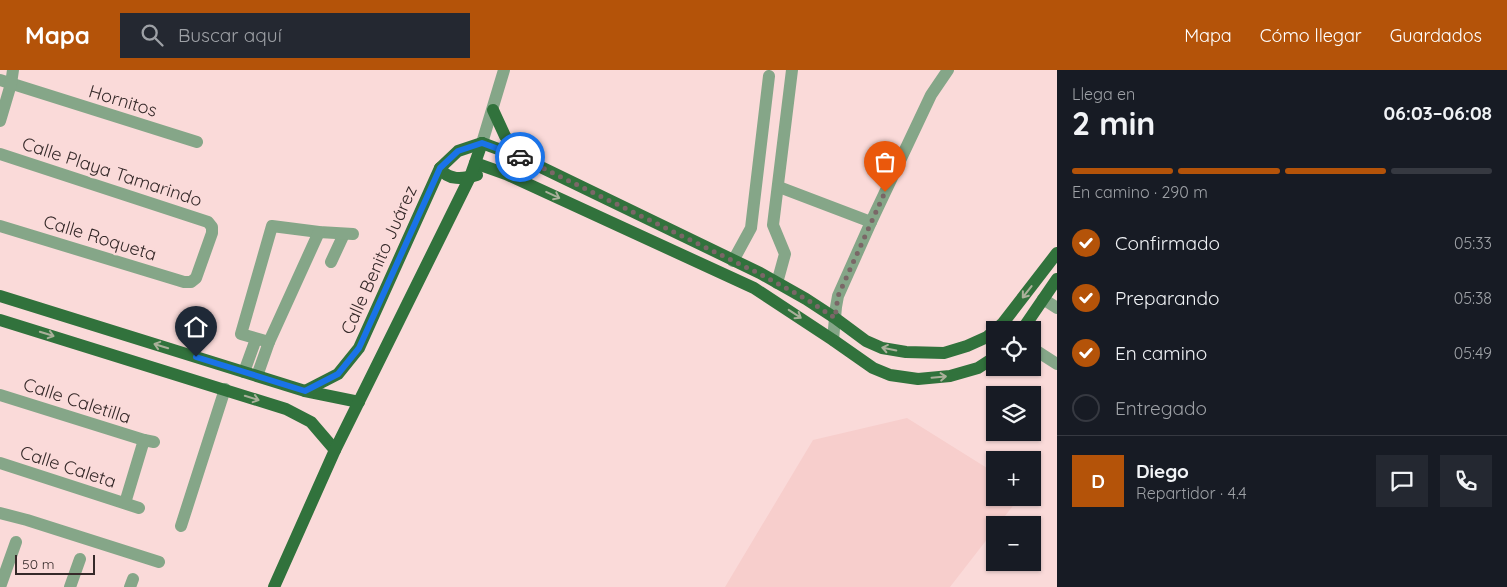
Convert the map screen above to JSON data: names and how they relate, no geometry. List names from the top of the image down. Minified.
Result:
{"streets":{"main road":["Calle Benito Juárez"],"street":["Hornitos","Calle Playa Tamarindo","Calle Roqueta","Calle Caletilla","Calle Caleta"]},"crossings":[["Calle Playa Tamarindo","Calle Roqueta"],["Calle Caletilla","Calle Caleta"]],"scale_bar":"50 m","page":{"header":"Mapa","search":"Buscar aquí","nav":["Mapa","Cómo llegar","Guardados"],"heading":["2 min","Llega en","06:03–06:08"],"panel":["Diego","Repartidor · 4.4"],"bar":"En camino · 290 m","list":[["Confirmado","05:33"],["Preparando","05:38"],["En camino","05:49"],"Entregado"],"map_buttons":["+","−"],"round":"D","scale":"50 m"}}
